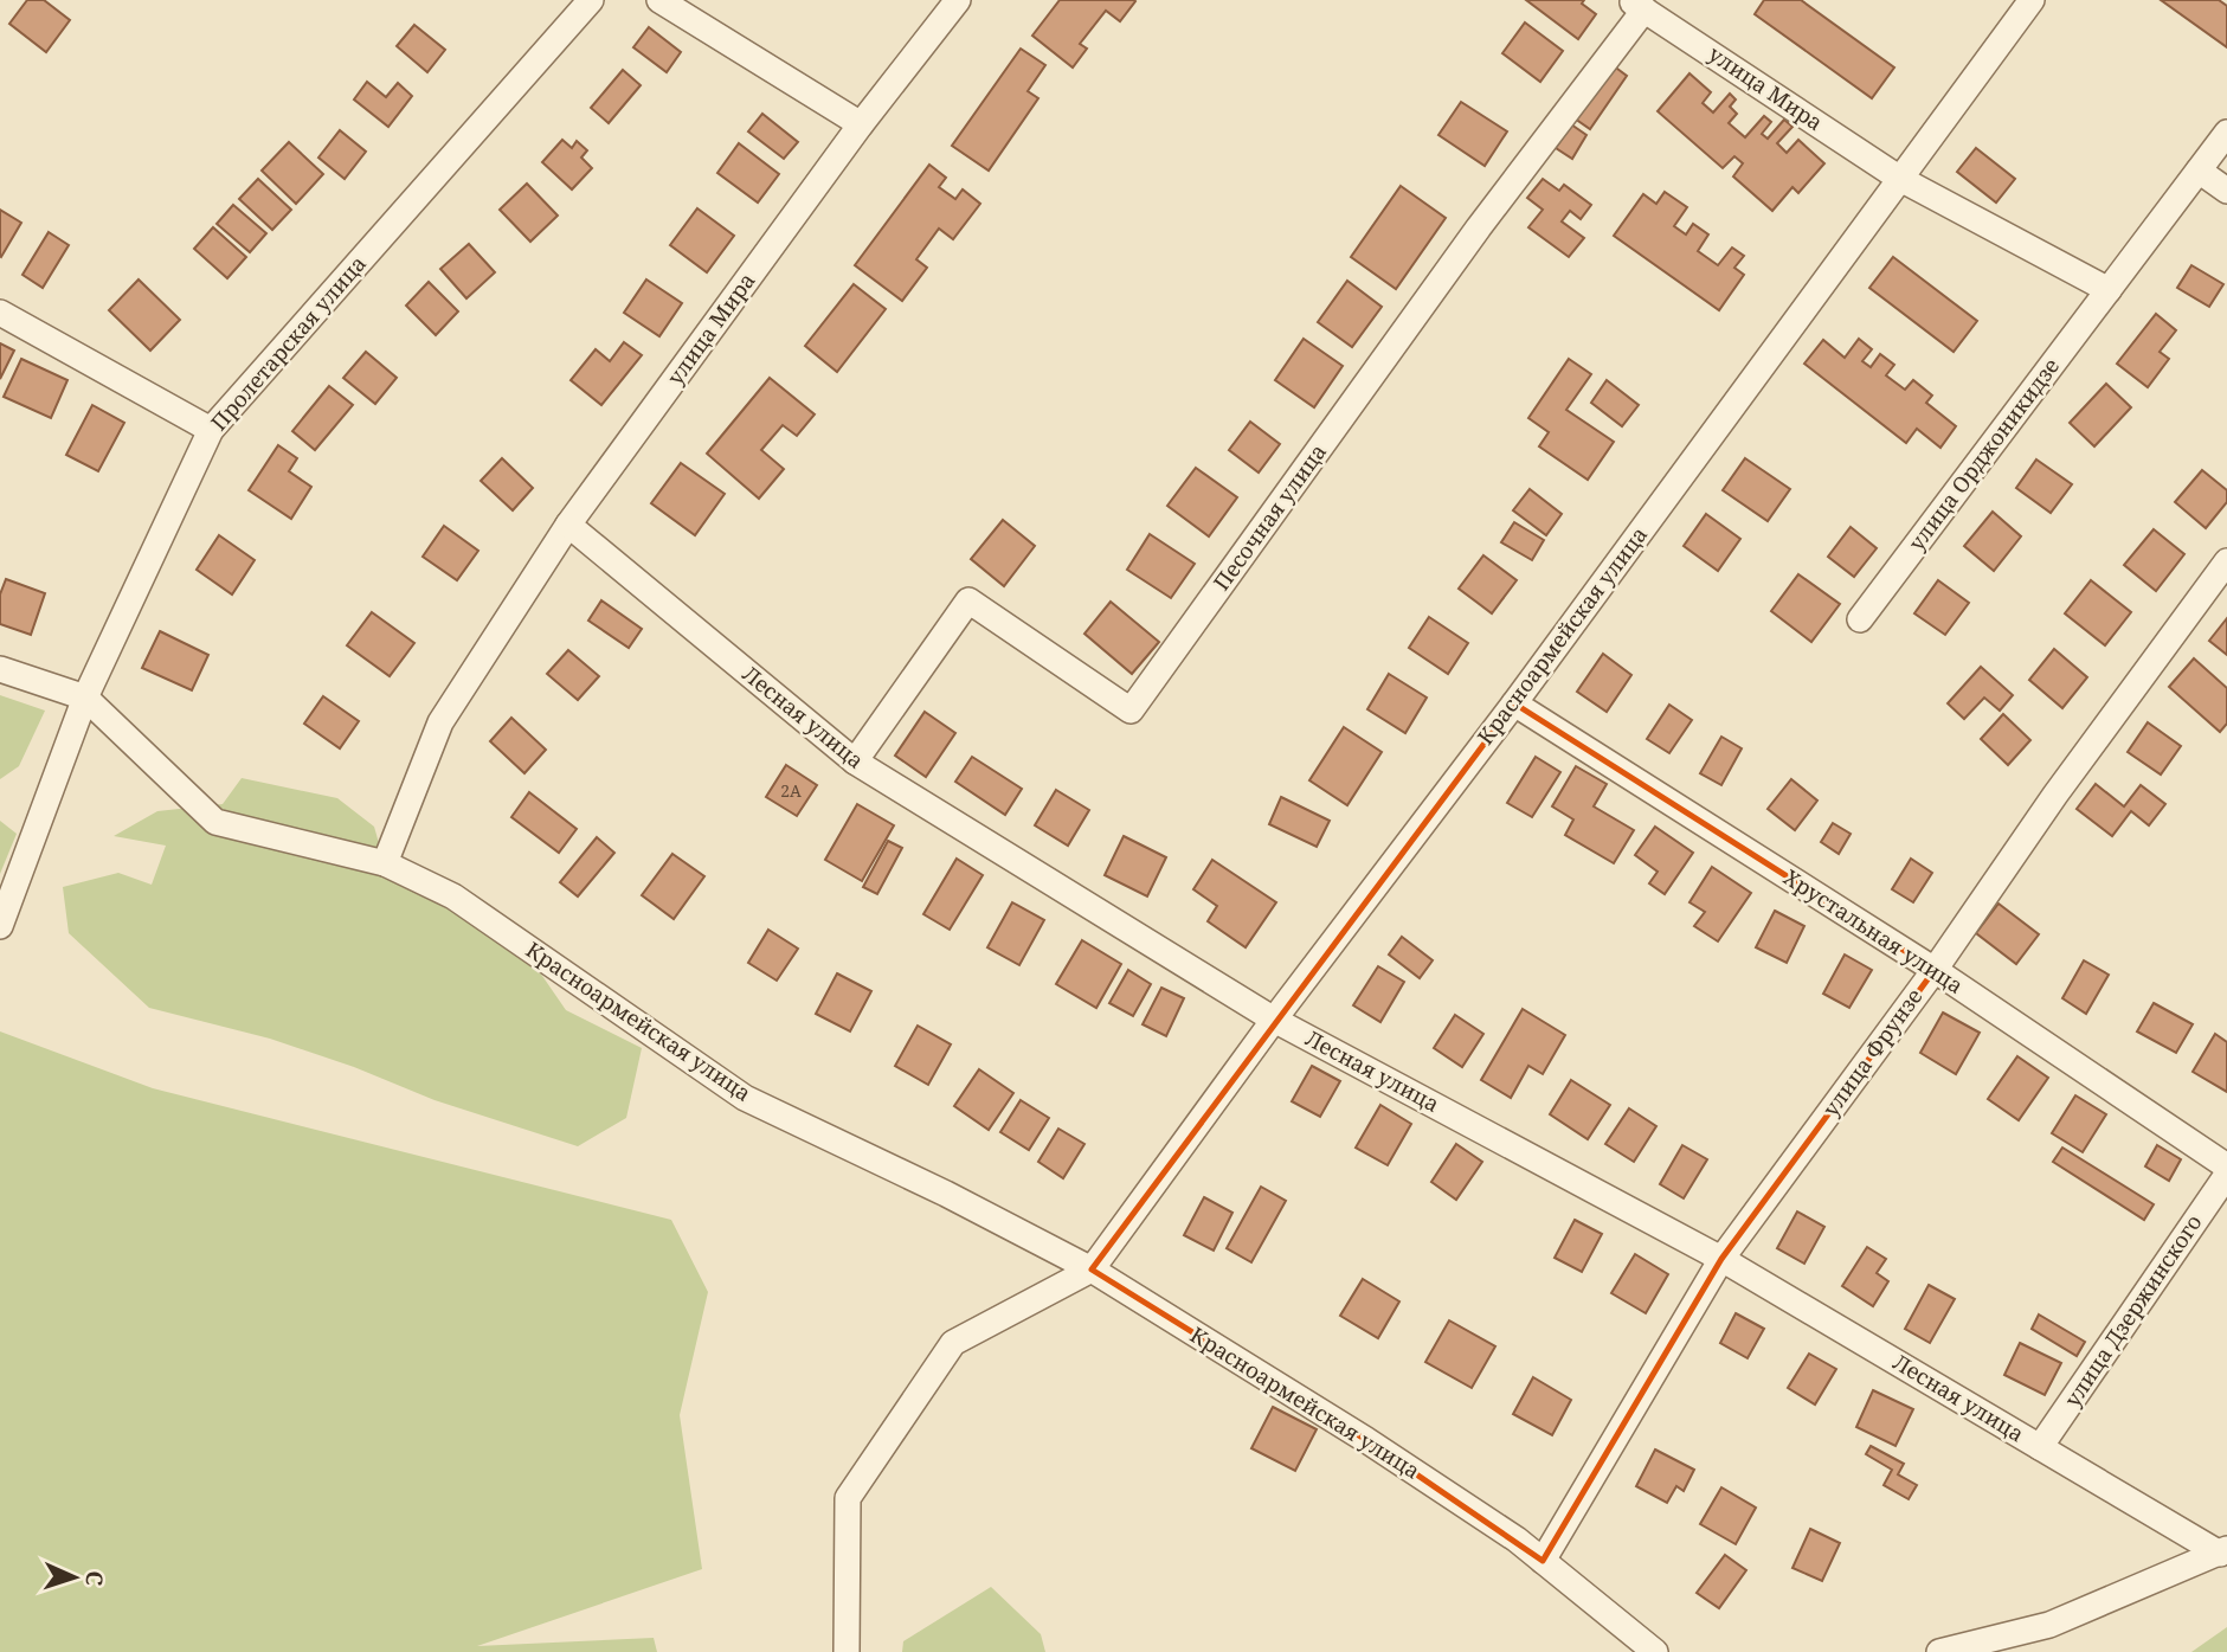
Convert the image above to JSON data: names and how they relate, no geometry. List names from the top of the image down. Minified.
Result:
{"streets":{"street":["улица Мира","Пролетарская улица","улица Орджоникидзе","Песочная улица","Красноармейская улица","Лесная улица","Хрустальная улица","улица Фрунзе","улица Дзержинского"]},"crossings":[["улица Мира","Песочная улица"],["улица Мира","Красноармейская улица"],["улица Мира","Лесная улица"],["Пролетарская улица","Красноармейская улица"],["Песочная улица","Лесная улица"],["Красноармейская улица","Лесная улица"],["Красноармейская улица","Хрустальная улица"],["Красноармейская улица","улица Фрунзе"],["Лесная улица","улица Фрунзе"],["Лесная улица","улица Дзержинского"],["Хрустальная улица","улица Фрунзе"]],"house_numbers":["2А"],"north":"right"}
